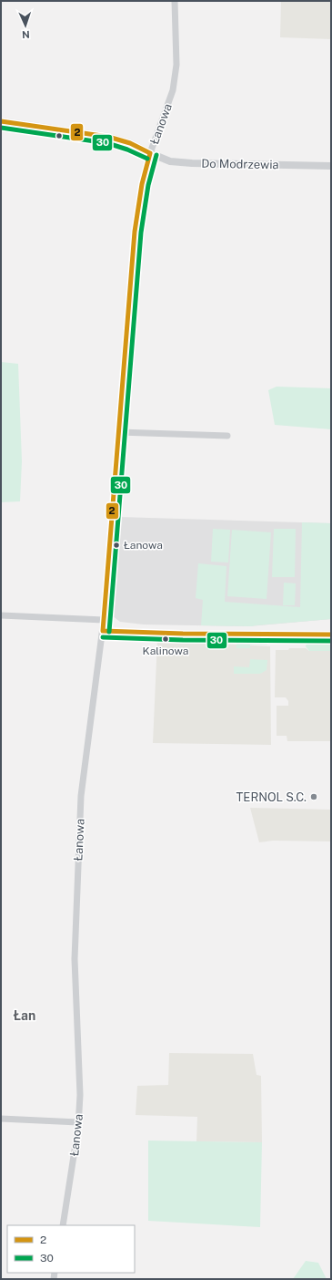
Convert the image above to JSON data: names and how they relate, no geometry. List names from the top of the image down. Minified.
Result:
{"streets":{"street":["Łanowa","Do Modrzewia"]},"crossings":[["Łanowa","Do Modrzewia"]],"districts":["Łan"],"places":["Łanowa","Kalinowa","TERNOL S.C."],"lines":["transit line 2","transit line 30"],"legend":["2","30"],"north":"bottom"}
